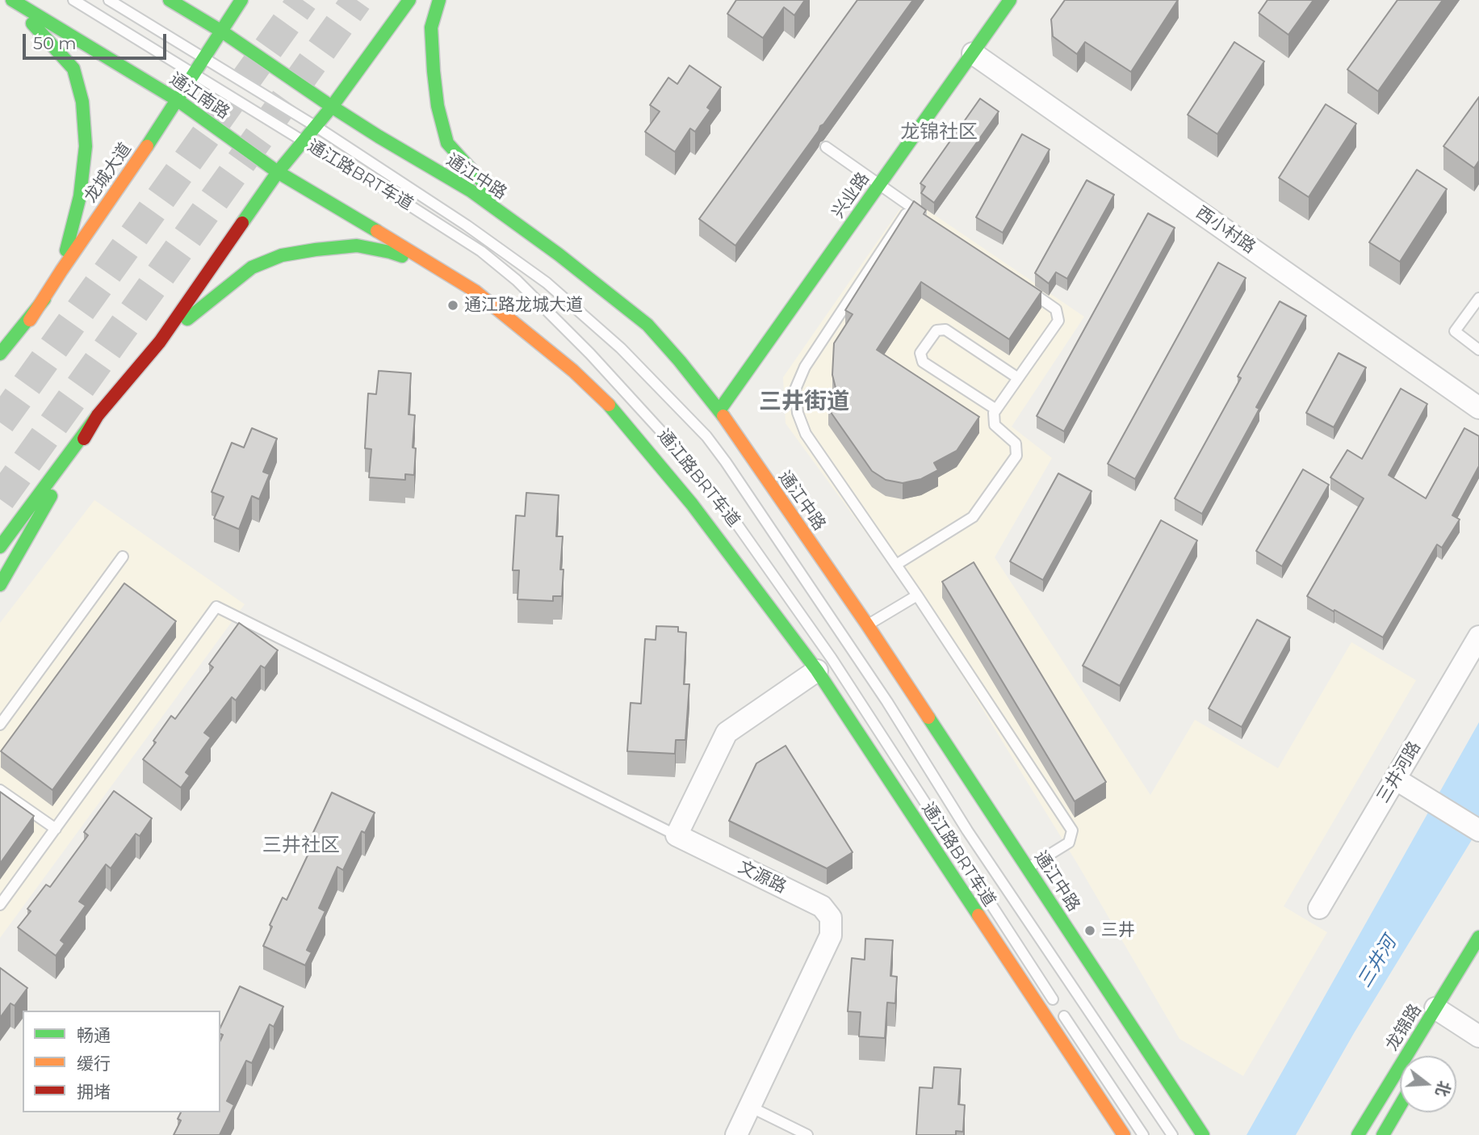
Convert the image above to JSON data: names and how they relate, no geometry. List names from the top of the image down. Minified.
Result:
{"streets":{"main road":["通江南路","龙城大道","通江中路","兴业路","龙锦路"],"street":["西小村路","三井河路","文源路"],"lane":["通江路BRT车道"]},"crossings":[["通江南路","龙城大道"],["龙城大道","通江路BRT车道"],["龙城大道","通江中路"],["通江中路","兴业路"],["兴业路","西小村路"]],"districts":["龙锦社区","三井街道","三井社区"],"water":["三井河"],"places":["通江路龙城大道","三井"],"legend":["畅通","缓行","拥堵"],"scale_bar":"50 m","north":"right"}
